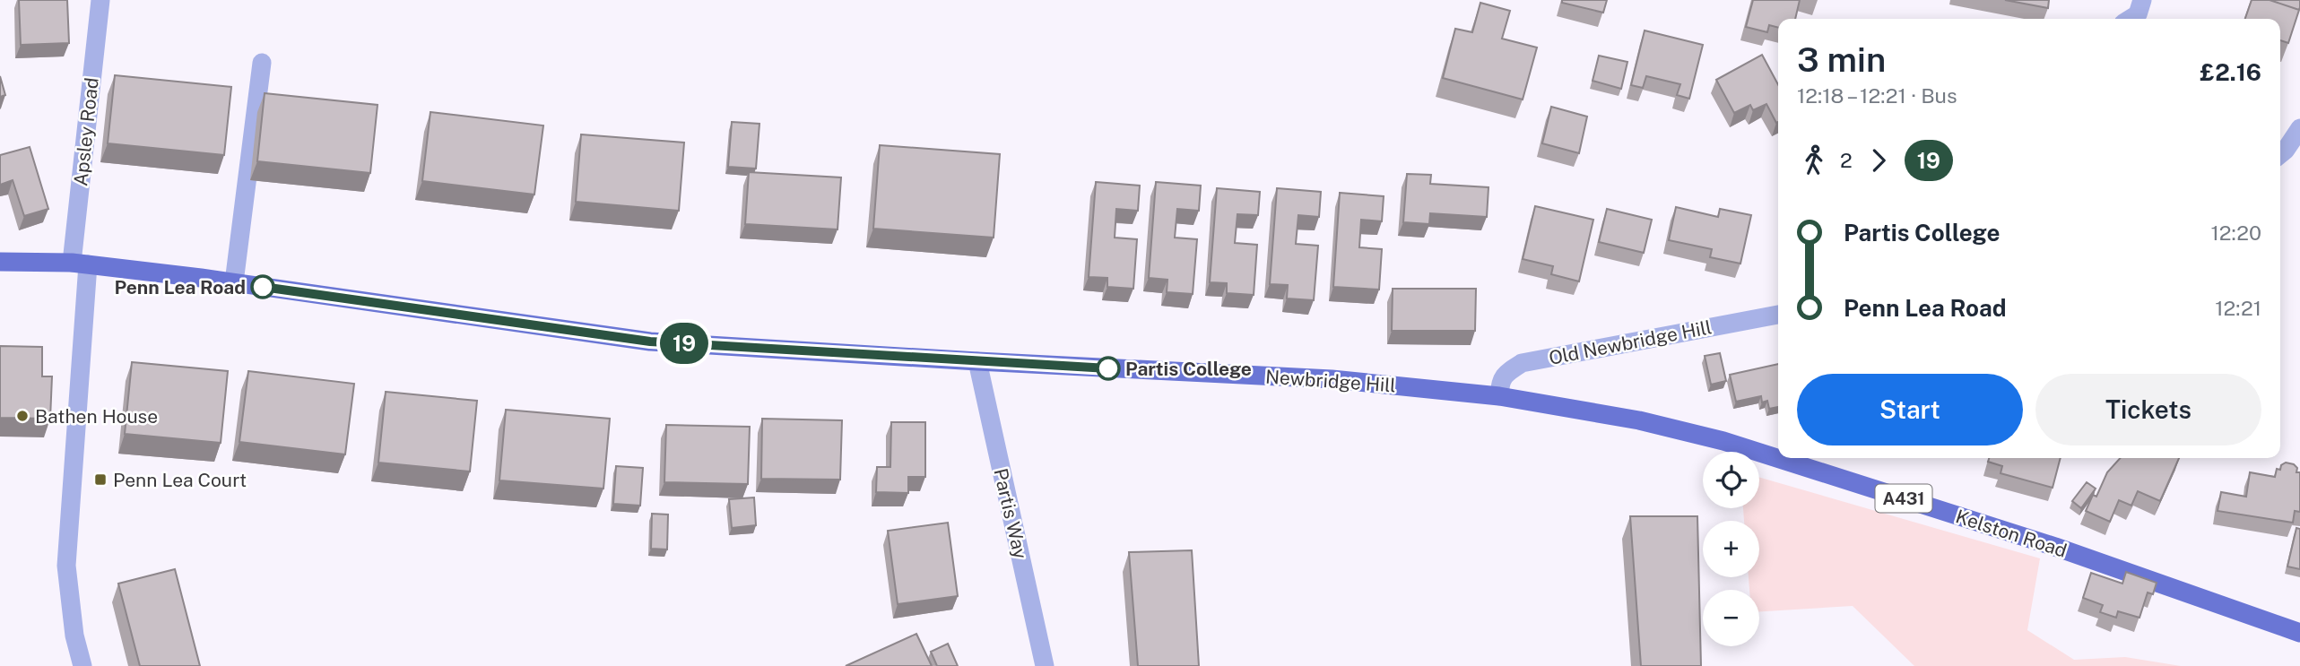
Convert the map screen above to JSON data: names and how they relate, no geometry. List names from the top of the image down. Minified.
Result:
{"streets":{"main road":["Newbridge Hill","A431","Kelston Road"],"street":["Apsley Road","Old Newbridge Hill","Partis Way"]},"crossings":[["Apsley Road","Newbridge Hill"],["Old Newbridge Hill","Newbridge Hill"],["Old Newbridge Hill","Kelston Road"],["Newbridge Hill","Partis Way"],["Newbridge Hill","Kelston Road"]],"places":{"other":["Penn Lea Road","Partis College","Bathen House"],"transit":["Penn Lea Court"]},"lines":["bus line 19"],"page":{"on_map":"19","heading":["3 min","12:18 – 12:21 · Bus","£2.16"],"legs":["2","19"],"list":[{"name":"Partis College","value":"12:20"},{"name":"Penn Lea Road","value":"12:21"}],"buttons":["Start","Tickets"],"map_buttons":["+","−"]}}
